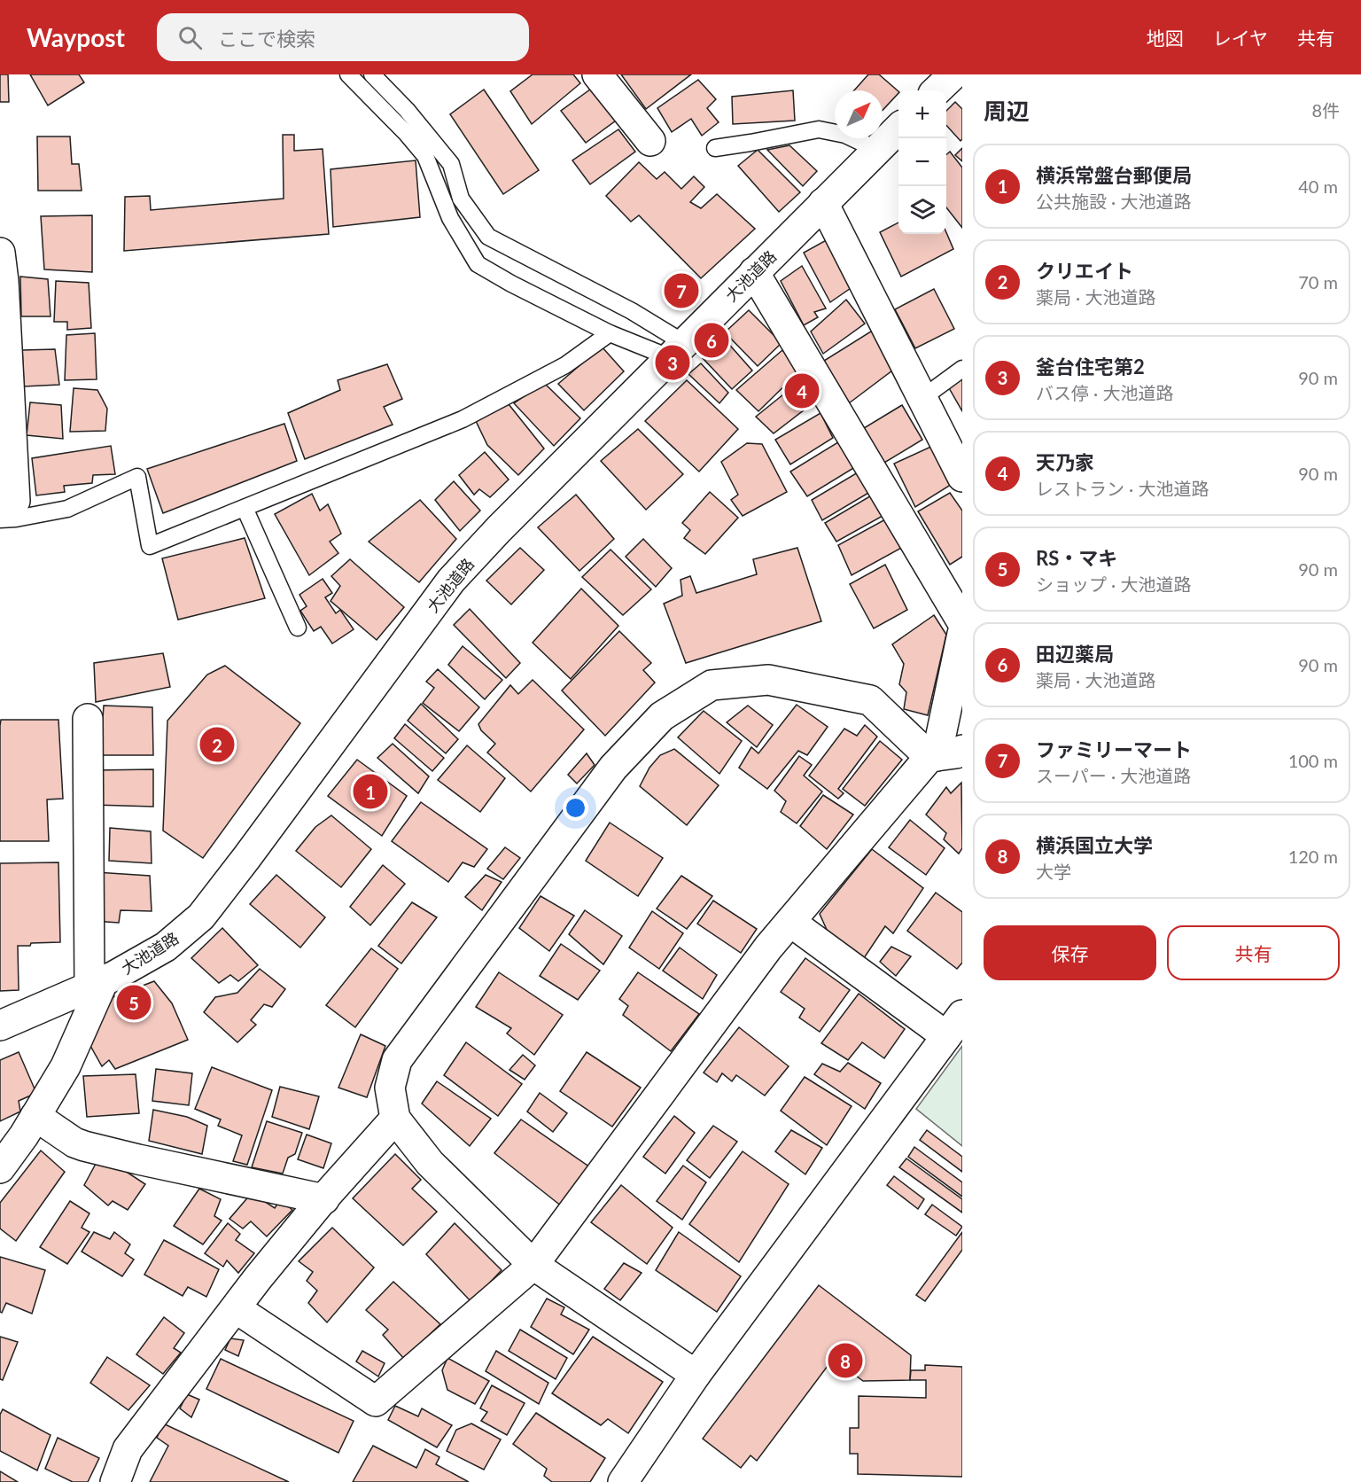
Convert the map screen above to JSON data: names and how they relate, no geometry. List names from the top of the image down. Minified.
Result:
{"streets":{"street":["大池道路"]},"north":"top right","page":{"header":"Waypost","search":"ここで検索","nav":["地図","レイヤ","共有"],"heading":["周辺","8件"],"map_buttons":["+","−"],"list":[{"mark":"1","name":"横浜常盤台郵便局","note":"公共施設 · 大池道路","value":"40 m"},{"mark":"2","name":"クリエイト","note":"薬局 · 大池道路","value":"70 m"},{"mark":"3","name":"釜台住宅第2","note":"バス停 · 大池道路","value":"90 m"},{"mark":"4","name":"天乃家","note":"レストラン · 大池道路","value":"90 m"},{"mark":"5","name":"RS・マキ","note":"ショップ · 大池道路","value":"90 m"},{"mark":"6","name":"田辺薬局","note":"薬局 · 大池道路","value":"90 m"},{"mark":"7","name":"ファミリーマート","note":"スーパー · 大池道路","value":"100 m"},{"mark":"8","name":"横浜国立大学","note":"大学","value":"120 m"}],"pins":["7","6","3","4","2","1","5","8"],"buttons":["保存","共有"]}}
